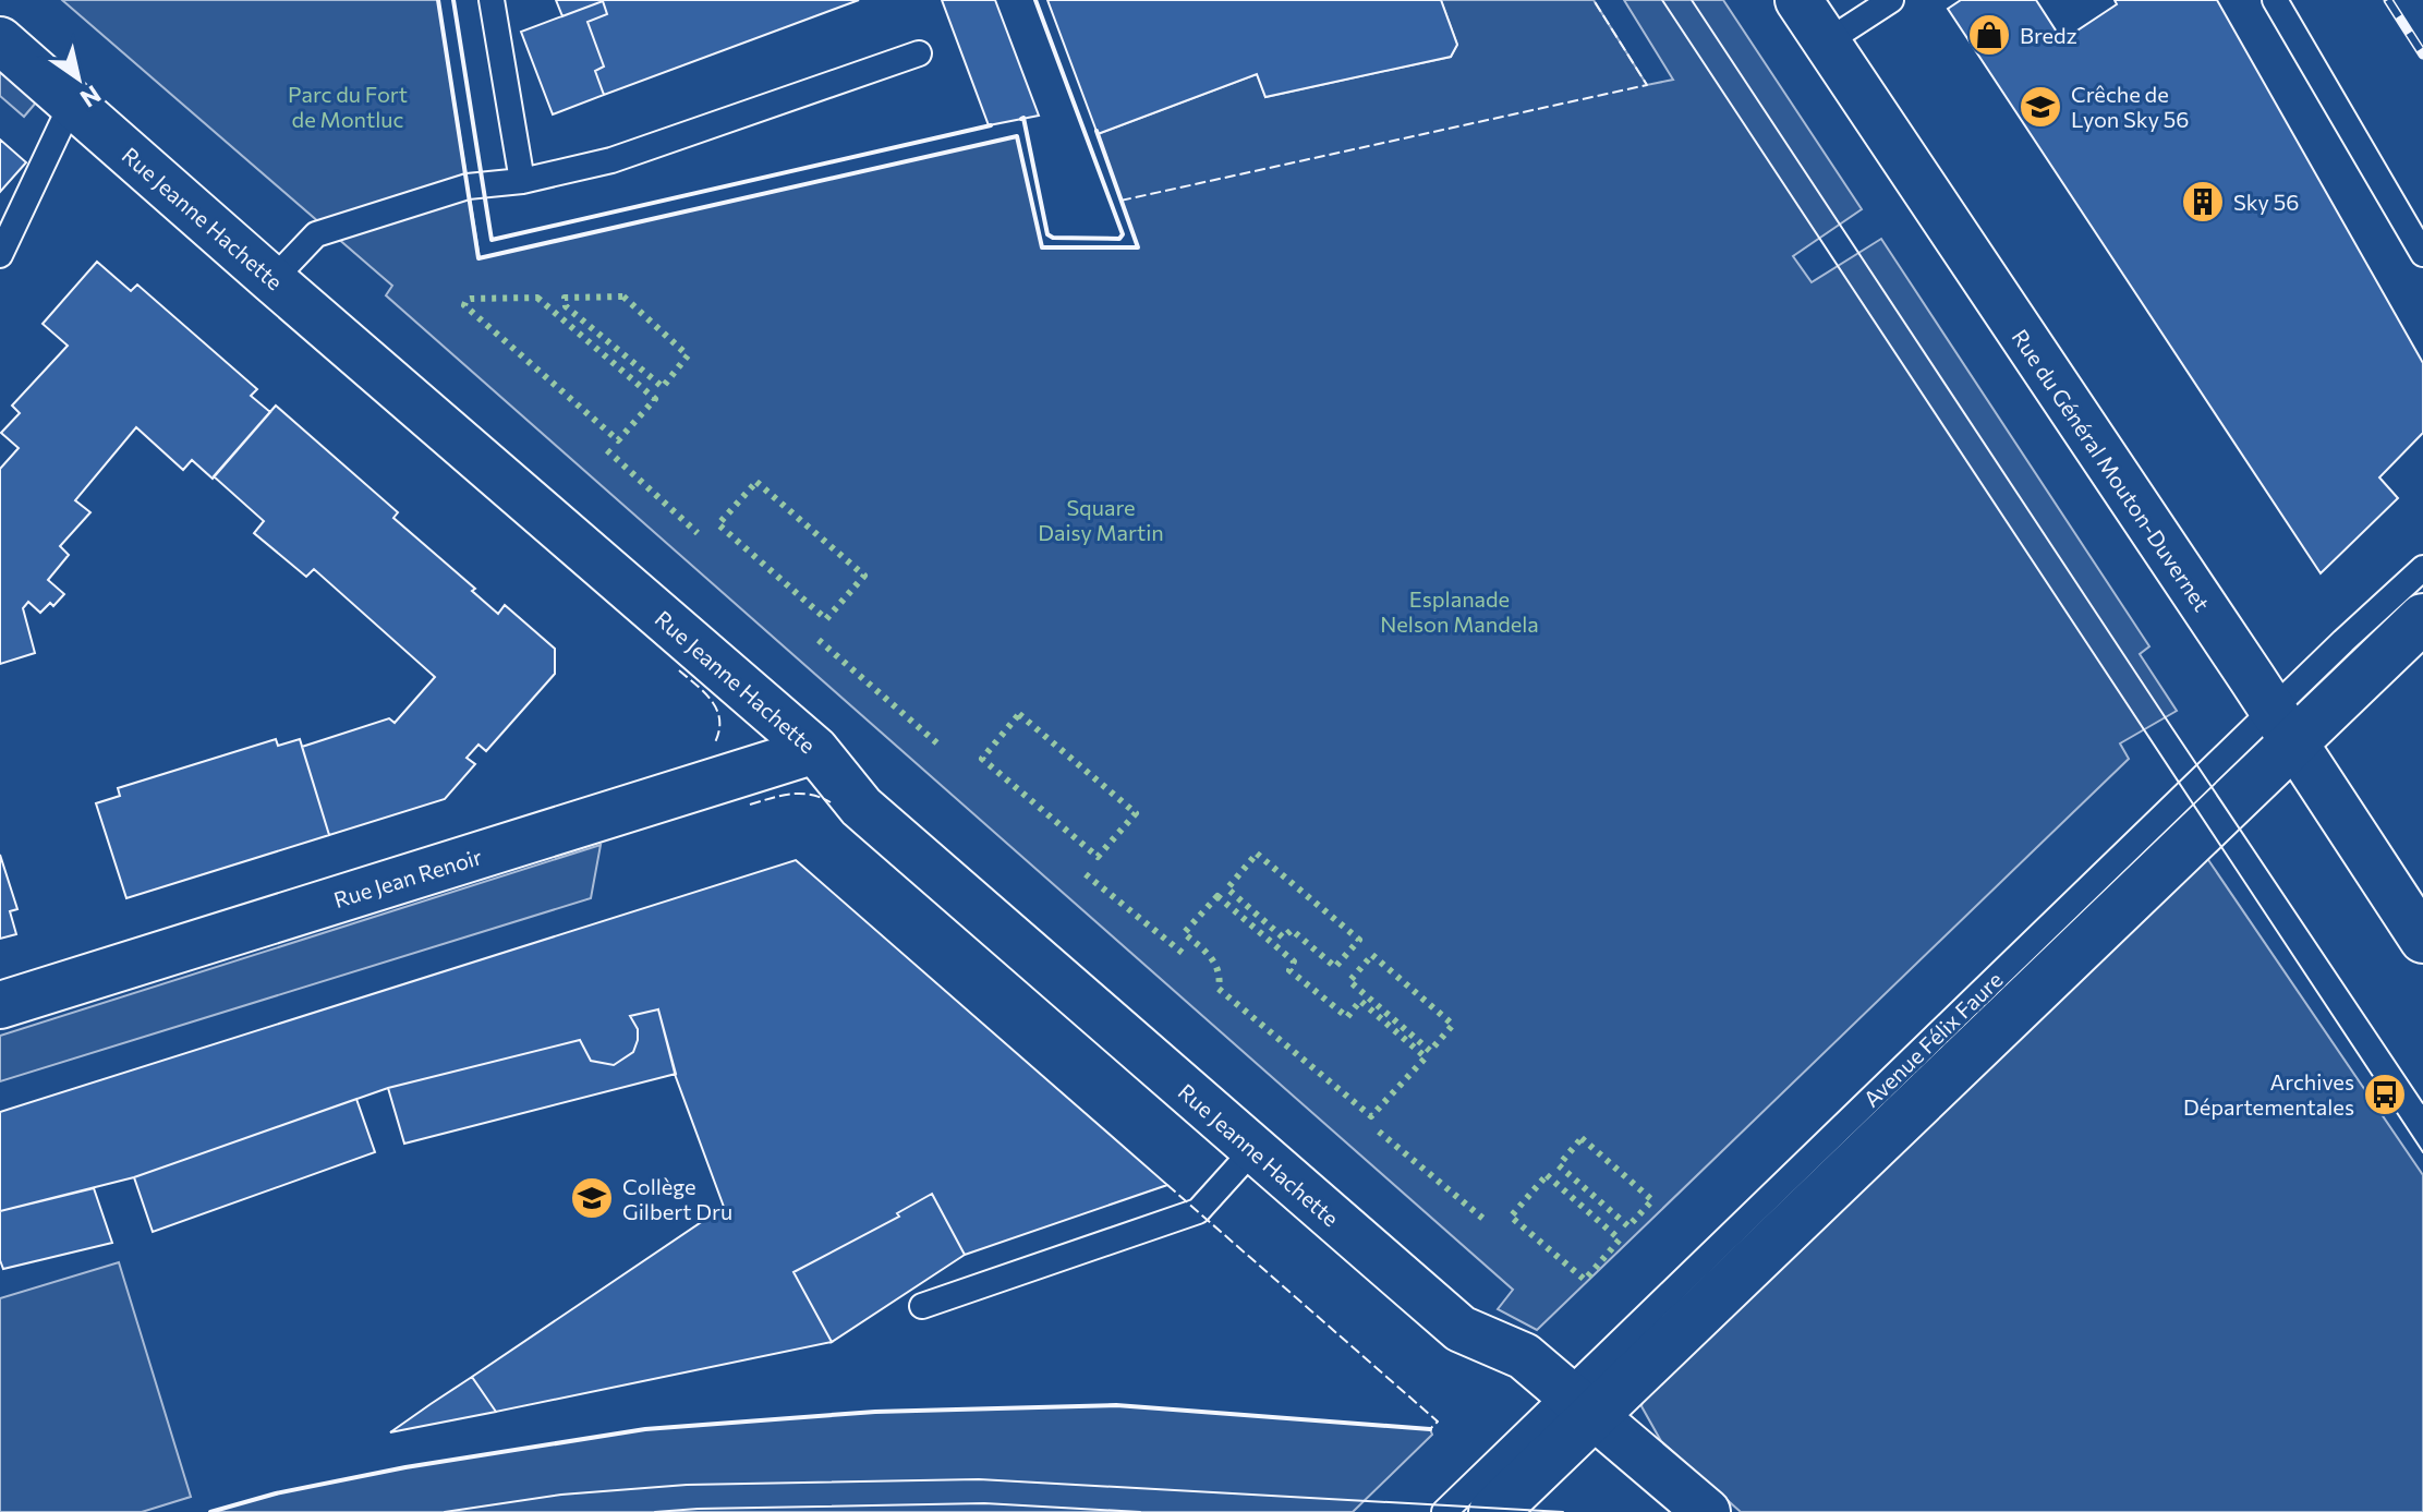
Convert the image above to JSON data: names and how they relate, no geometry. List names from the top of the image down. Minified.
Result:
{"streets":{"main road":["Avenue Félix Faure"],"street":["Rue Jeanne Hachette","Rue du Général Mouton-Duvernet","Rue Jean Renoir"]},"crossings":[["Rue Jeanne Hachette","Rue Jean Renoir"],["Rue Jeanne Hachette","Avenue Félix Faure"],["Rue du Général Mouton-Duvernet","Avenue Félix Faure"]],"parks":["Parc du Fort de Montluc","Square Daisy Martin","Esplanade Nelson Mandela"],"places":{"shop":["Bredz"],"school or university":["Crêche de Lyon Sky 56","Collège Gilbert Dru"],"building":["Sky 56"],"bus stop":["Archives Départementales"]},"north":"bottom right"}
